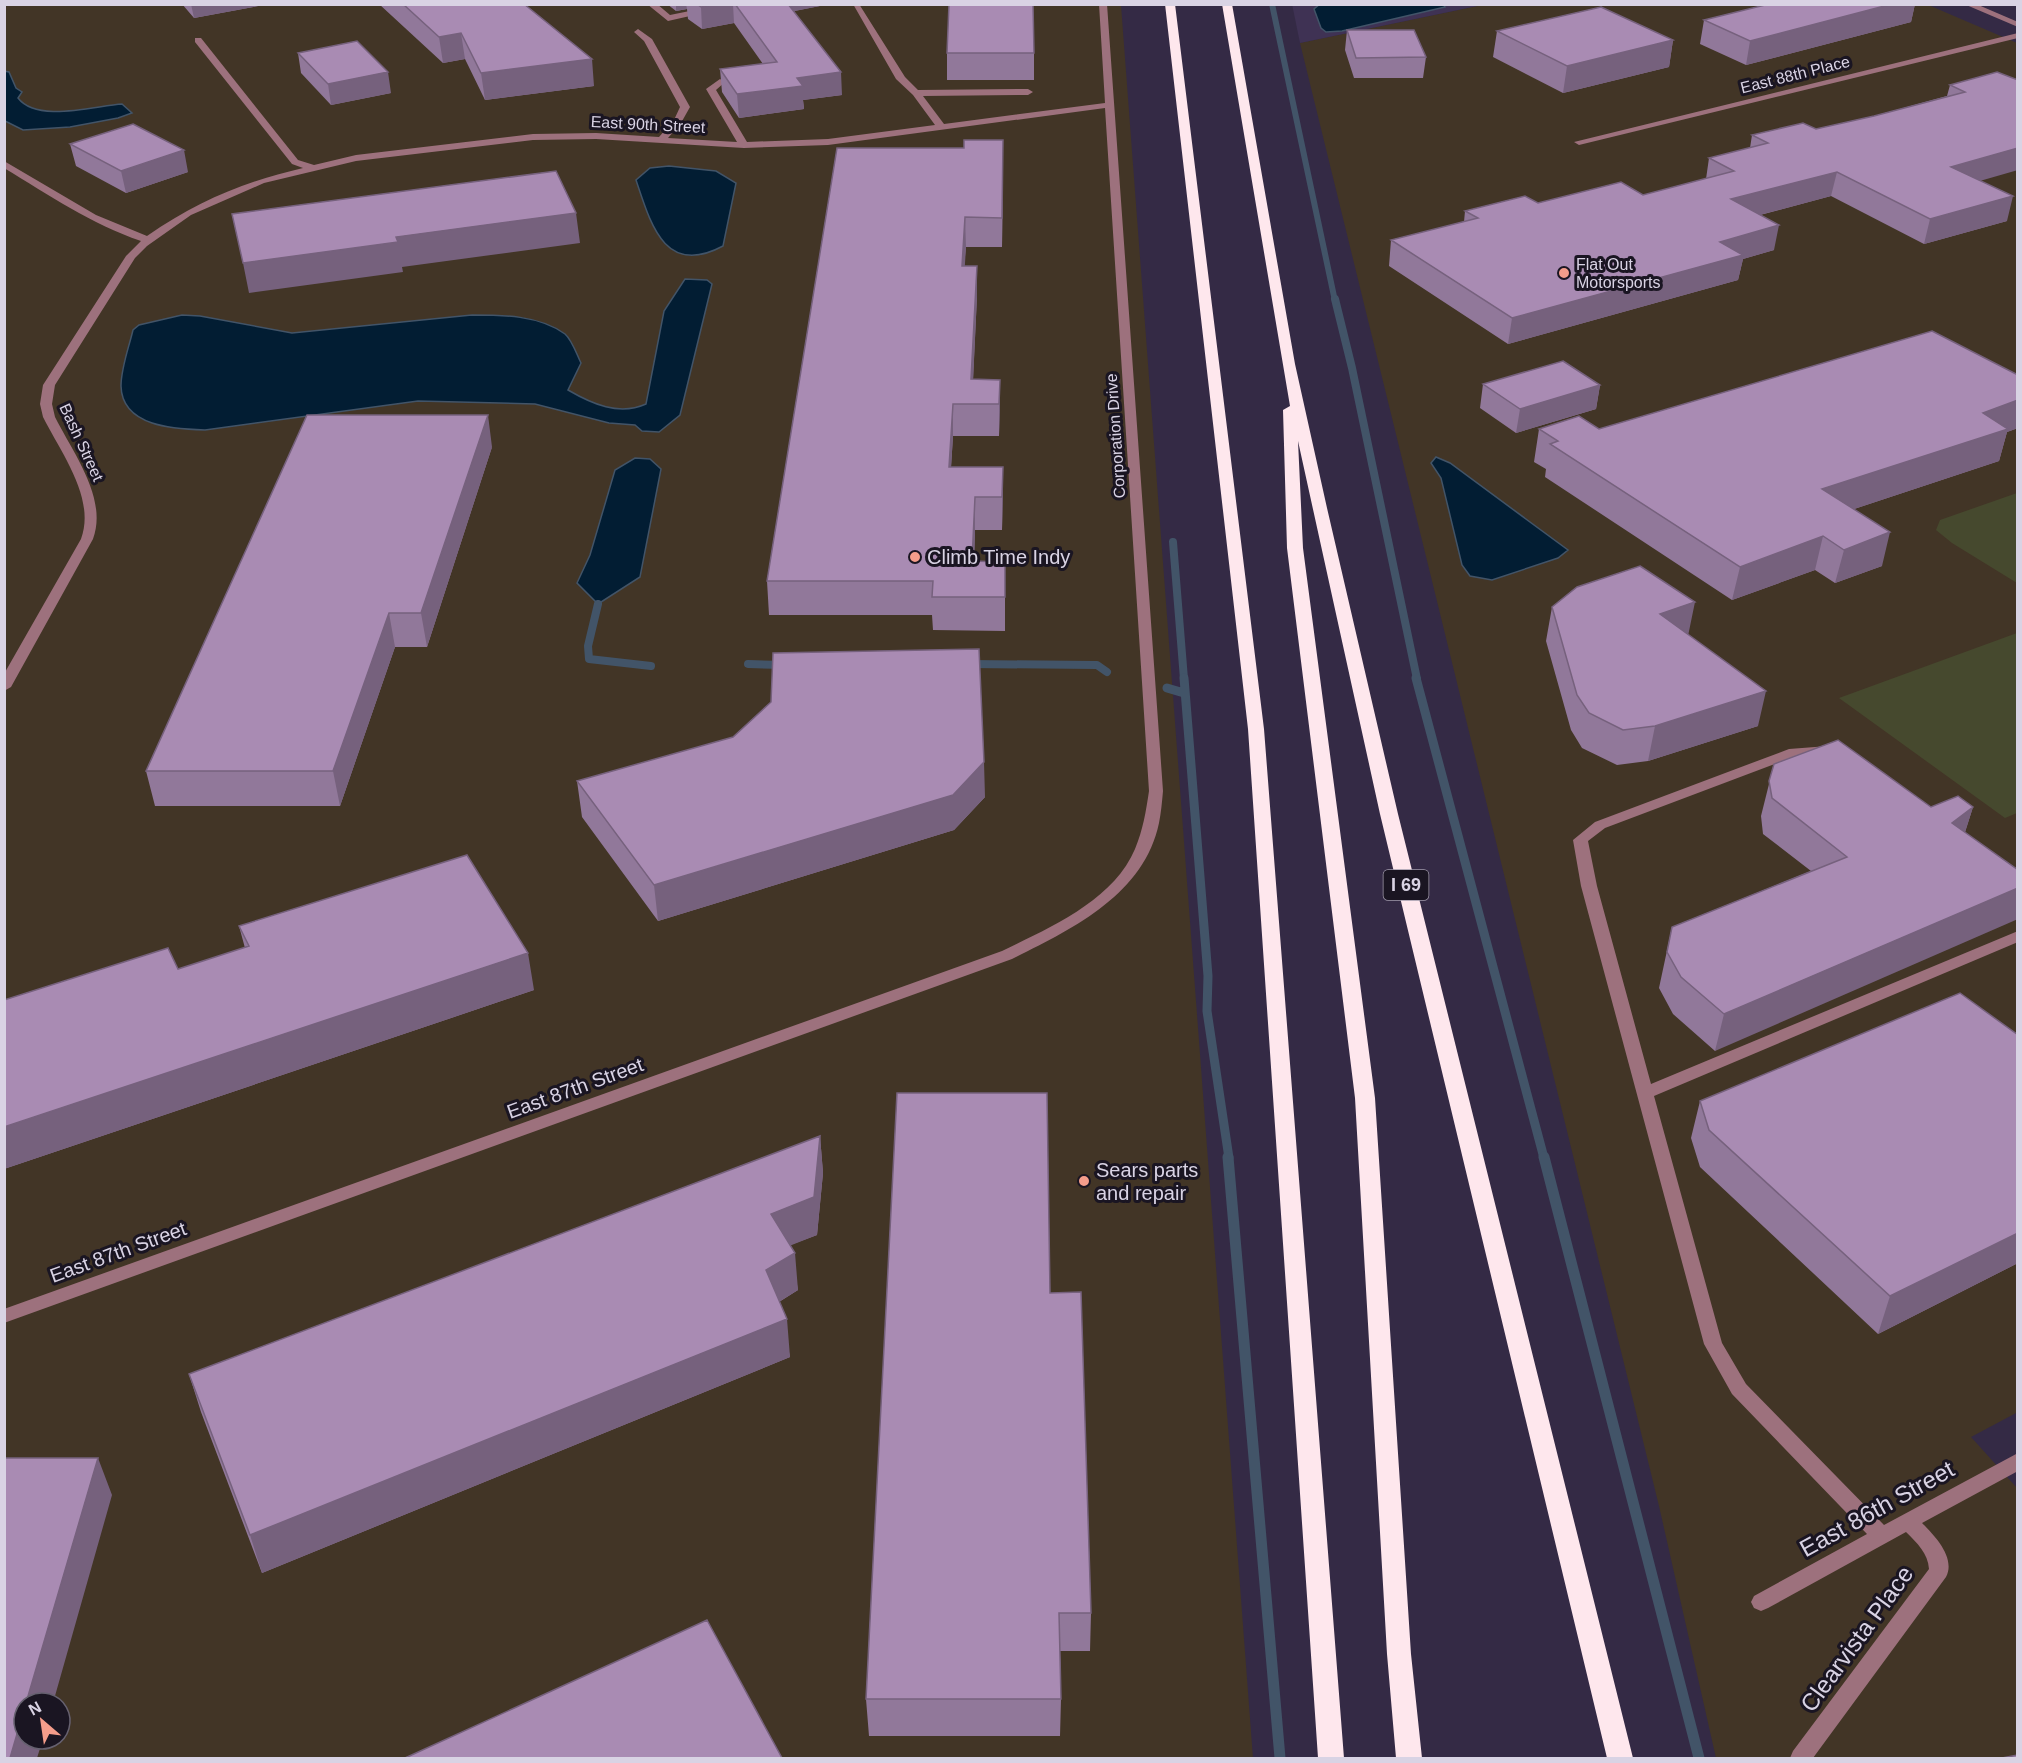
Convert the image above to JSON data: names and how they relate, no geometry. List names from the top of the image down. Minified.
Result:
{"streets":{"highway":["I 69"],"street":["East 88th Place","East 90th Street","Corporation Drive","Bash Street","East 87th Street","East 86th Street","Clearvista Place"]},"crossings":[["East 90th Street","Corporation Drive"],["East 90th Street","Bash Street"],["Corporation Drive","East 87th Street"],["East 86th Street","Clearvista Place"]],"places":["Flat Out Motorsports","Climb Time Indy","Sears parts and repair"],"north":"top left"}
